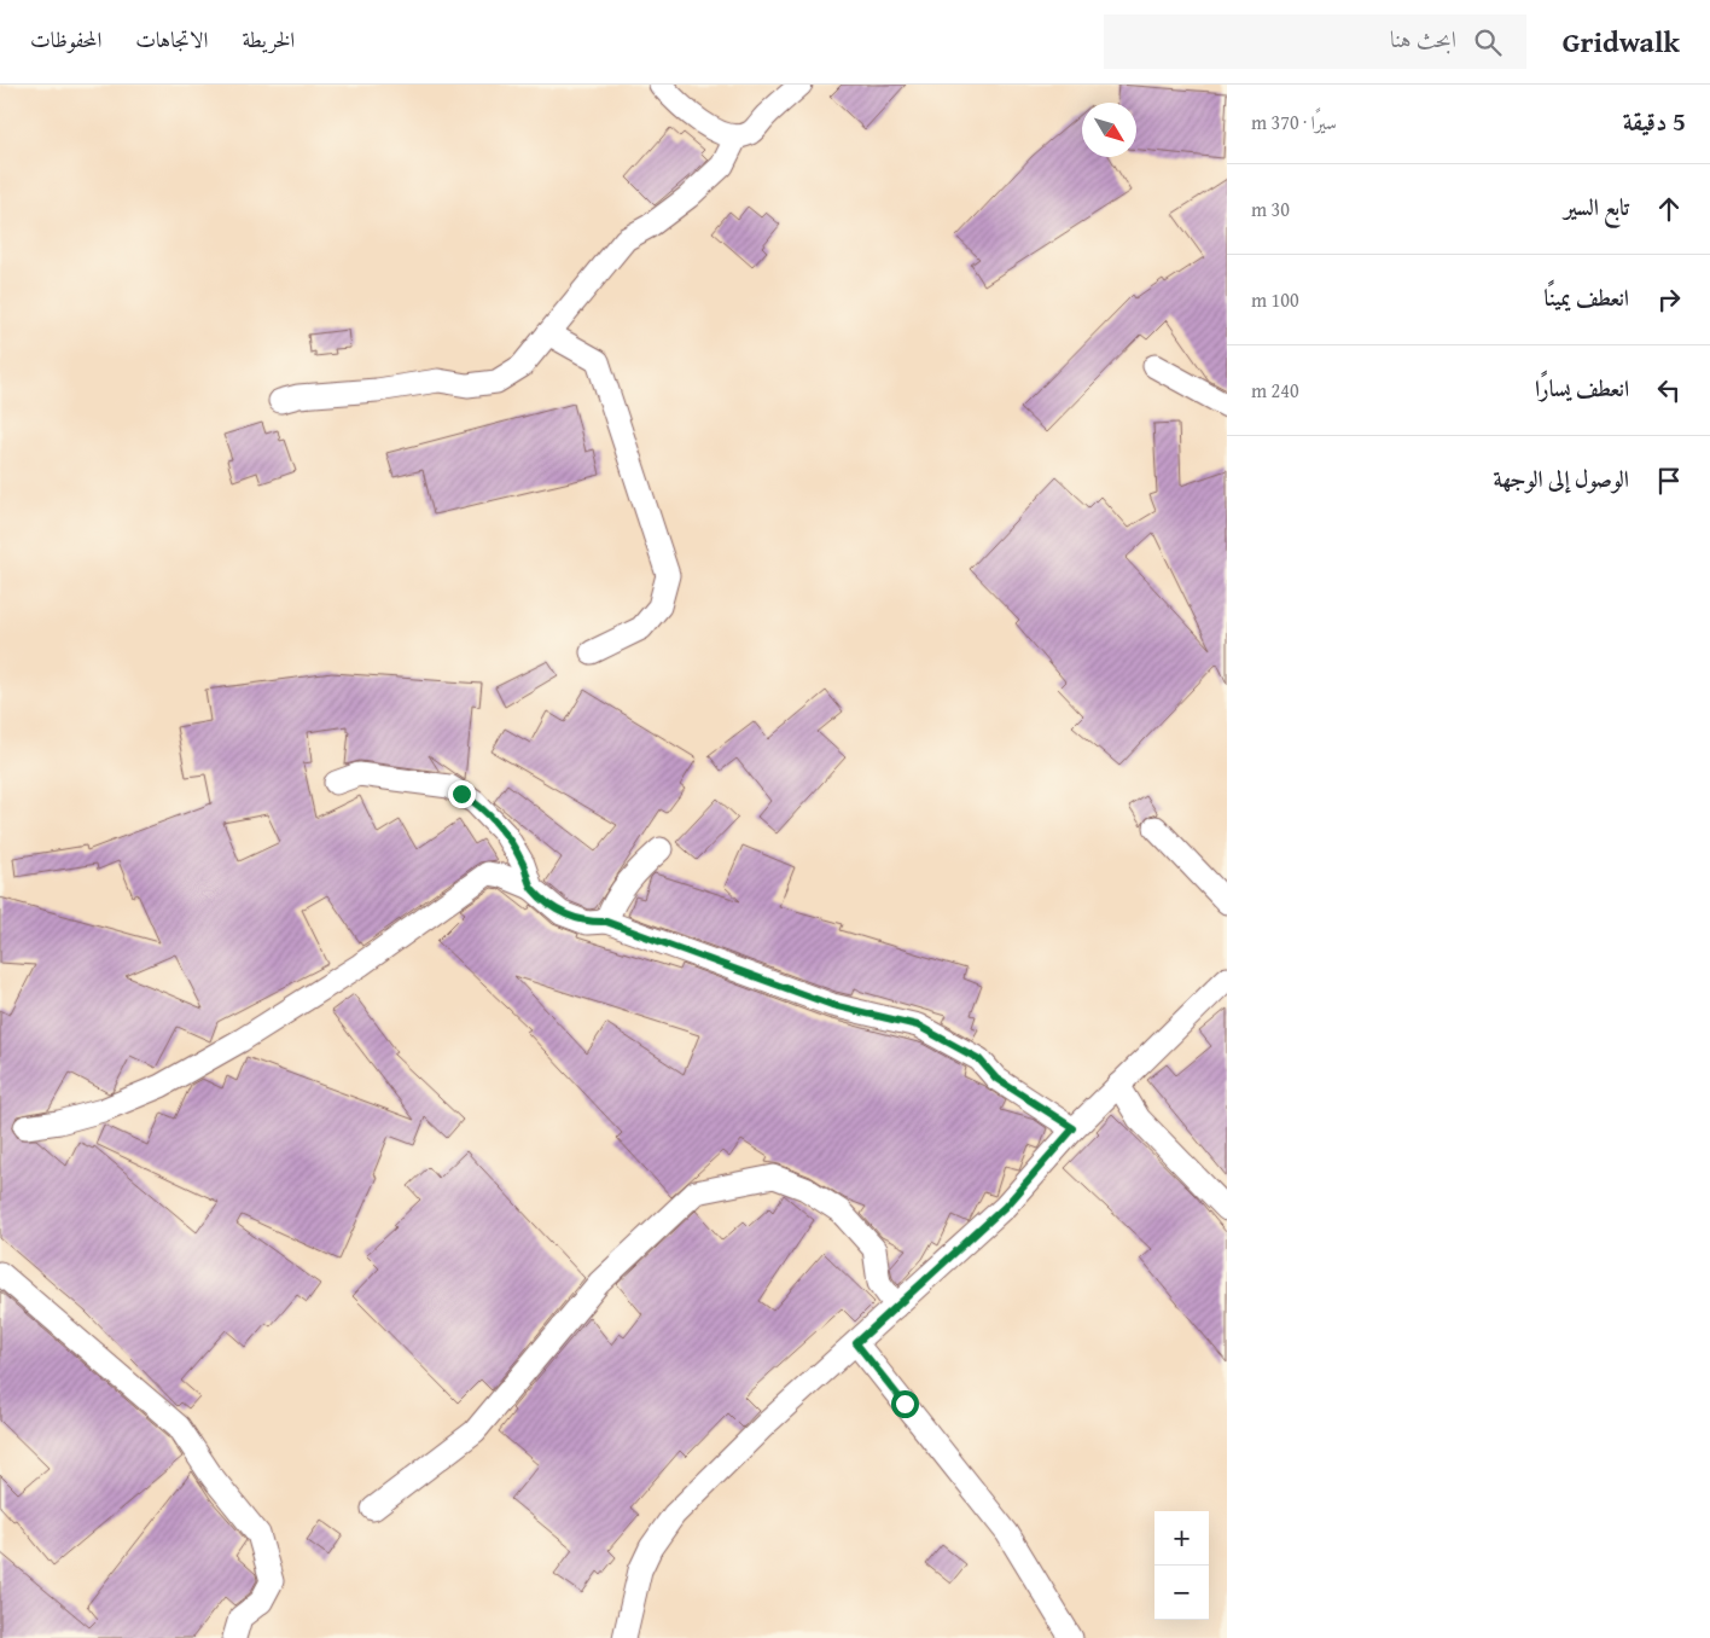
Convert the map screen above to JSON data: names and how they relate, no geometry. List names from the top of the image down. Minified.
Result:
{"north":"bottom right","page":{"header":"Gridwalk","search":"ابحث هنا","nav":["الخريطة","الاتجاهات","المحفوظات"],"heading":["5 دقيقة","سيرًا · 370 m"],"list":[["تابع السير","30 m"],["انعطف يمينًا","100 m"],["انعطف يسارًا","240 m"],"الوصول إلى الوجهة"],"map_buttons":["+","−"]}}
